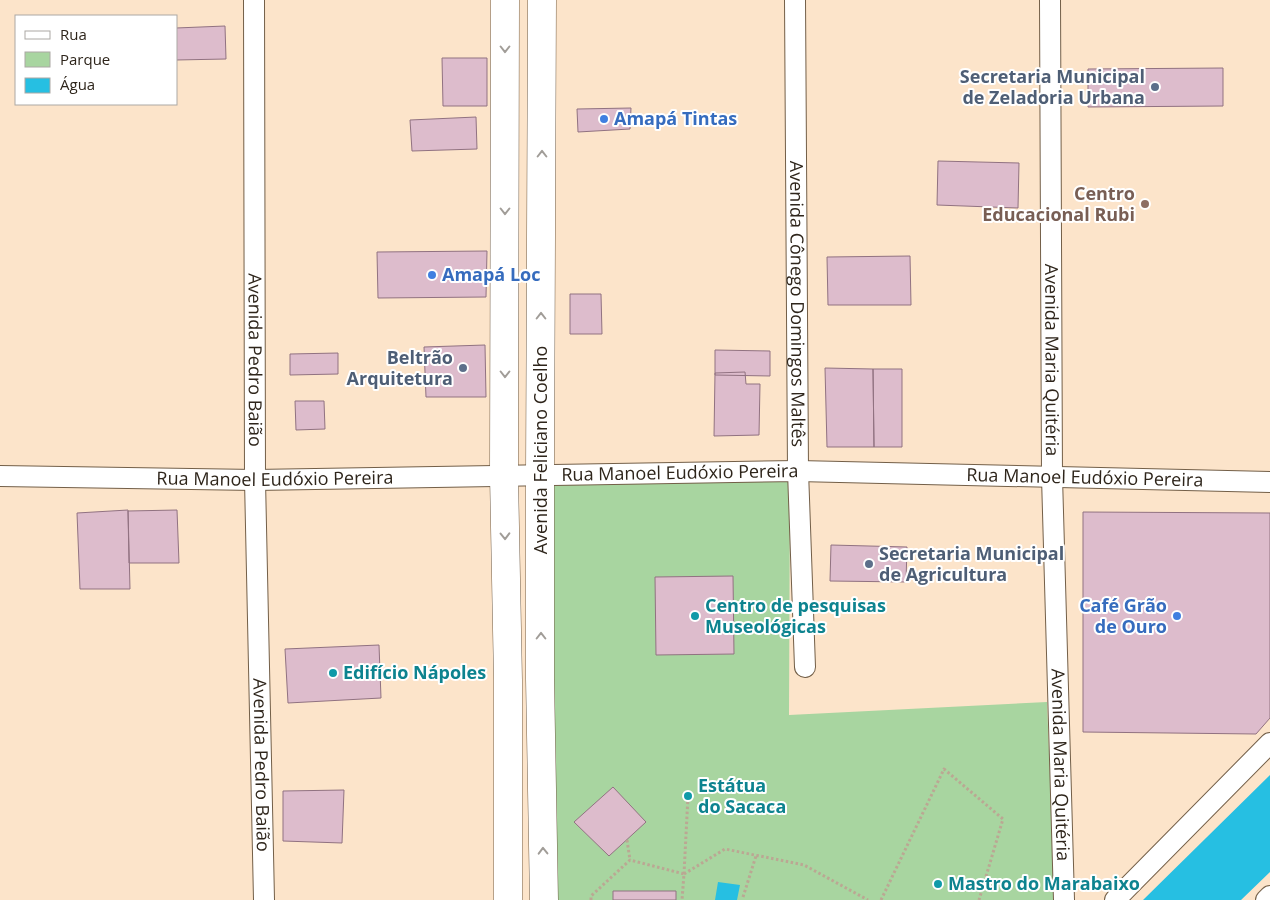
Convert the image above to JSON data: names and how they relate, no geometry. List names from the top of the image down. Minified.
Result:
{"streets":{"street":["Avenida Cônego Domingos Maltês","Avenida Pedro Baião","Avenida Maria Quitéria","Avenida Feliciano Coelho","Rua Manoel Eudóxio Pereira"]},"crossings":[["Avenida Cônego Domingos Maltês","Rua Manoel Eudóxio Pereira"],["Avenida Pedro Baião","Rua Manoel Eudóxio Pereira"],["Avenida Maria Quitéria","Rua Manoel Eudóxio Pereira"],["Avenida Feliciano Coelho","Rua Manoel Eudóxio Pereira"]],"places":["Secretaria Municipal de Zeladoria Urbana","Amapá Tintas","Centro Educacional Rubi","Amapá Loc","Beltrão Arquitetura","Secretaria Municipal de Agricultura","Centro de pesquisas Museológicas","Café Grão de Ouro","Edifício Nápoles","Estátua do Sacaca","Mastro do Marabaixo"],"legend":["Rua","Parque","Água"]}
